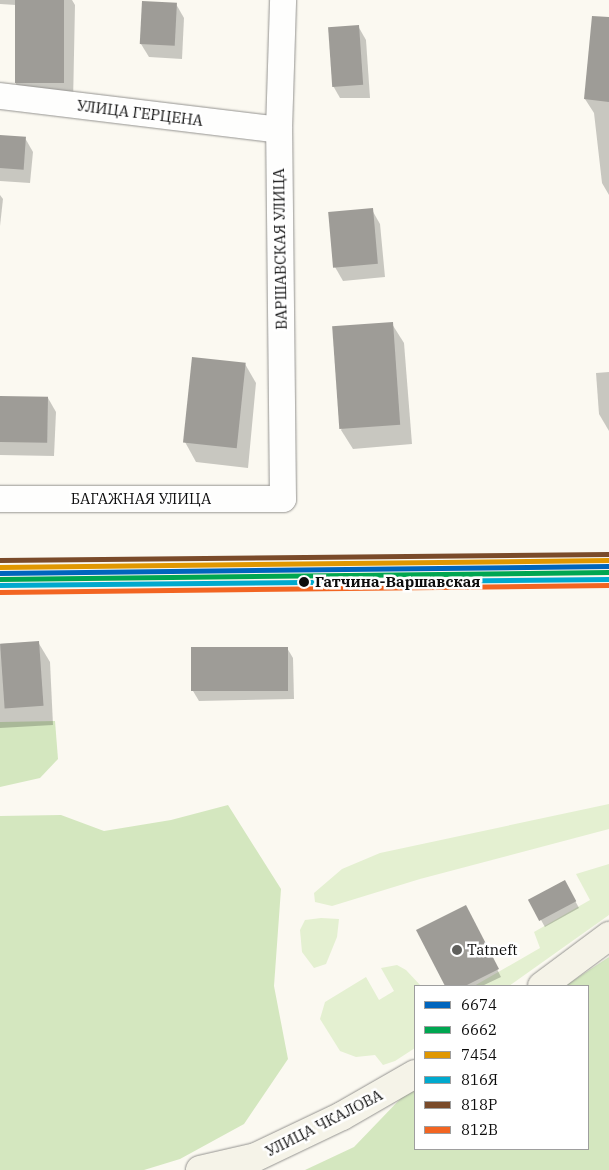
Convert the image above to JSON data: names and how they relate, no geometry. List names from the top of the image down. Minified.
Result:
{"streets":{"main road":["УЛИЦА ЧКАЛОВА"],"street":["УЛИЦА ГЕРЦЕНА","ВАРШАВСКАЯ УЛИЦА","БАГАЖНАЯ УЛИЦА"]},"crossings":[["УЛИЦА ГЕРЦЕНА","ВАРШАВСКАЯ УЛИЦА"],["ВАРШАВСКАЯ УЛИЦА","БАГАЖНАЯ УЛИЦА"]],"places":["Гатчина-Варшавская","Tatneft"],"lines":["transit line 818Р","transit line 7454","transit line 6674","transit line 6662","transit line 816Я","transit line 812В"],"legend":["6674","6662","7454","816Я","818Р","812В"]}
